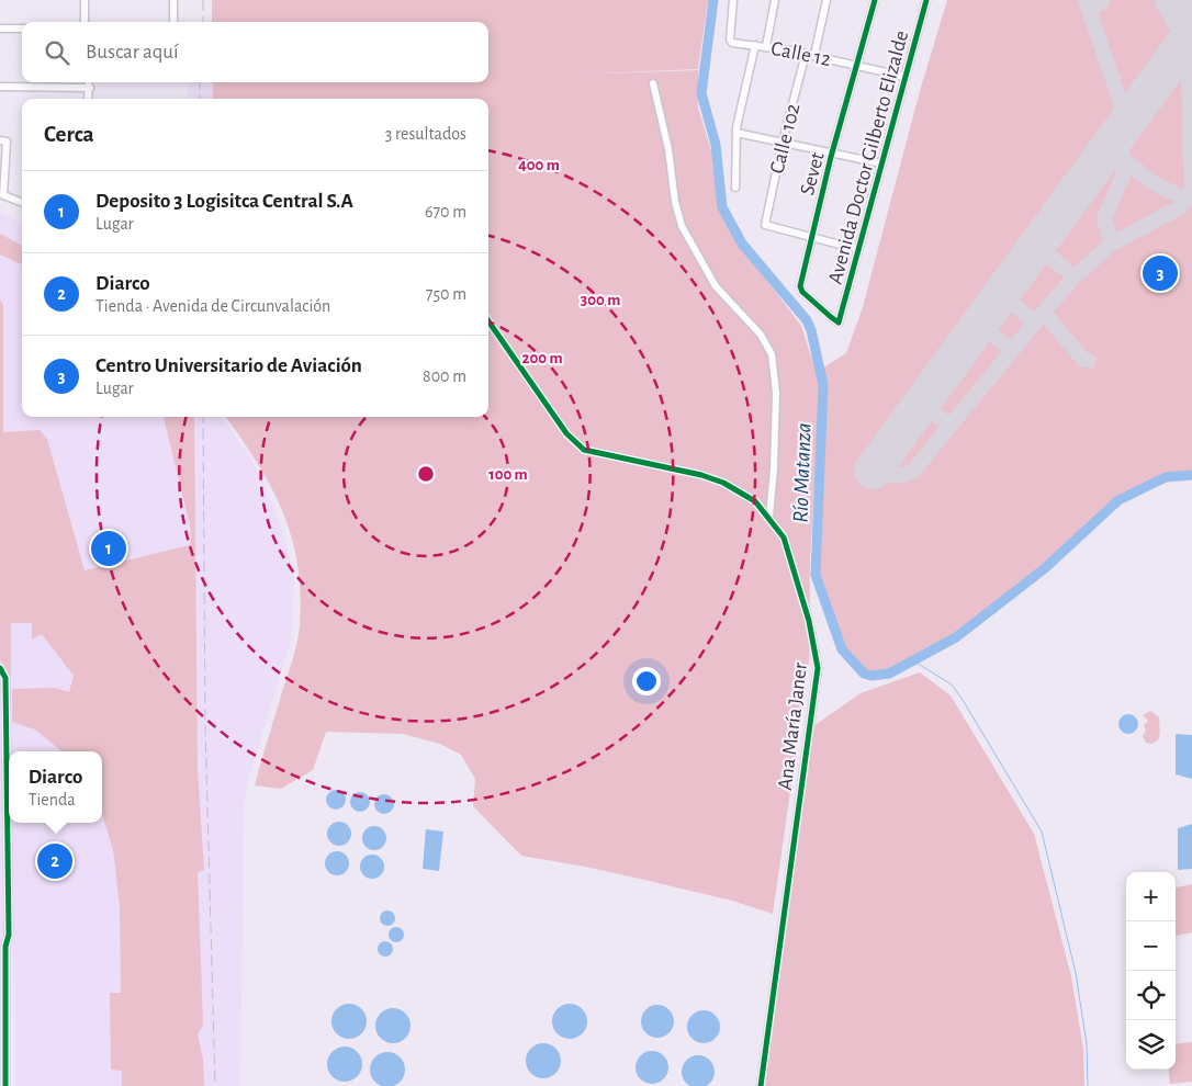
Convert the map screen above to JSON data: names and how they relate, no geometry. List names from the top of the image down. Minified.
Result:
{"streets":{"street":["Calle 12","Calle 102","Avenida Doctor Gilberto Elizalde","Sevet","Ana María Janer"]},"crossings":[["Calle 12","Calle 102"],["Calle 12","Avenida Doctor Gilberto Elizalde"],["Calle 12","Sevet"],["Calle 102","Sevet"],["Avenida Doctor Gilberto Elizalde","Sevet"]],"water":["Río Matanza"],"page":{"search":"Buscar aquí","heading":["Cerca","3 resultados"],"list":[{"mark":"1","name":"Deposito 3 Logisitca Central S.A","note":"Lugar","value":"670 m"},{"mark":"2","name":"Diarco","note":"Tienda · Avenida de Circunvalación","value":"750 m"},{"mark":"3","name":"Centro Universitario de Aviación","note":"Lugar","value":"800 m"}],"pins":["3","1","2"],"popup":["Diarco","Tienda"],"map_buttons":["+","−"]},"rings":["400 m","300 m","200 m","100 m"]}
